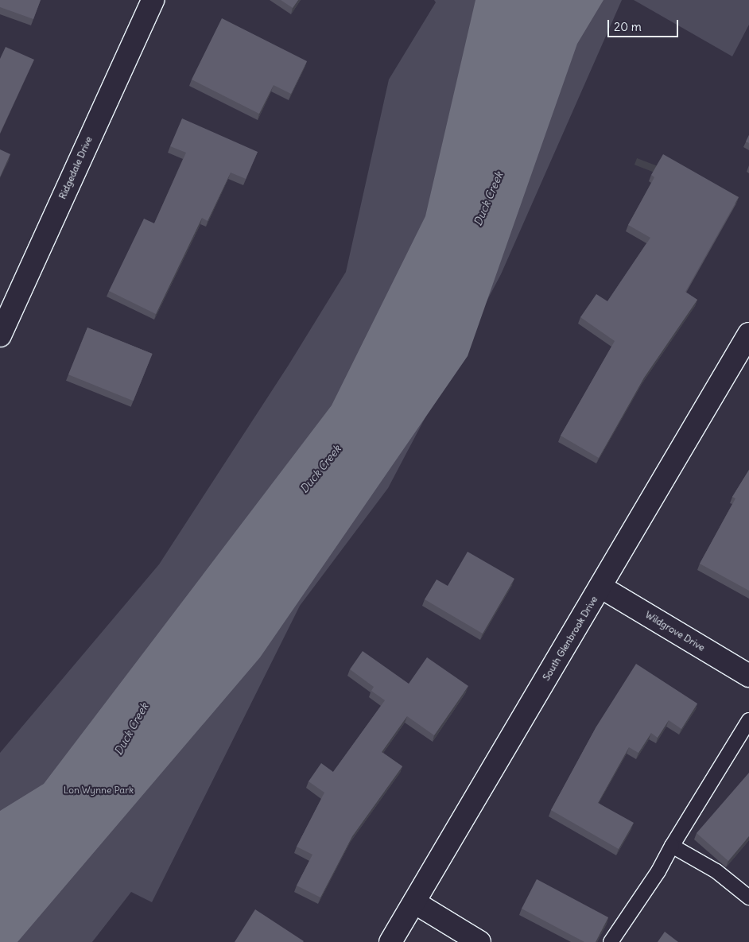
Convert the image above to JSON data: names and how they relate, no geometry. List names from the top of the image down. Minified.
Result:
{"streets":{"street":["Ridgedale Drive","Wildgrove Drive","South Glenbrook Drive"]},"crossings":[["Wildgrove Drive","South Glenbrook Drive"]],"water":["Duck Creek"],"parks":["Lon Wynne Park"],"scale_bar":"20 m"}
